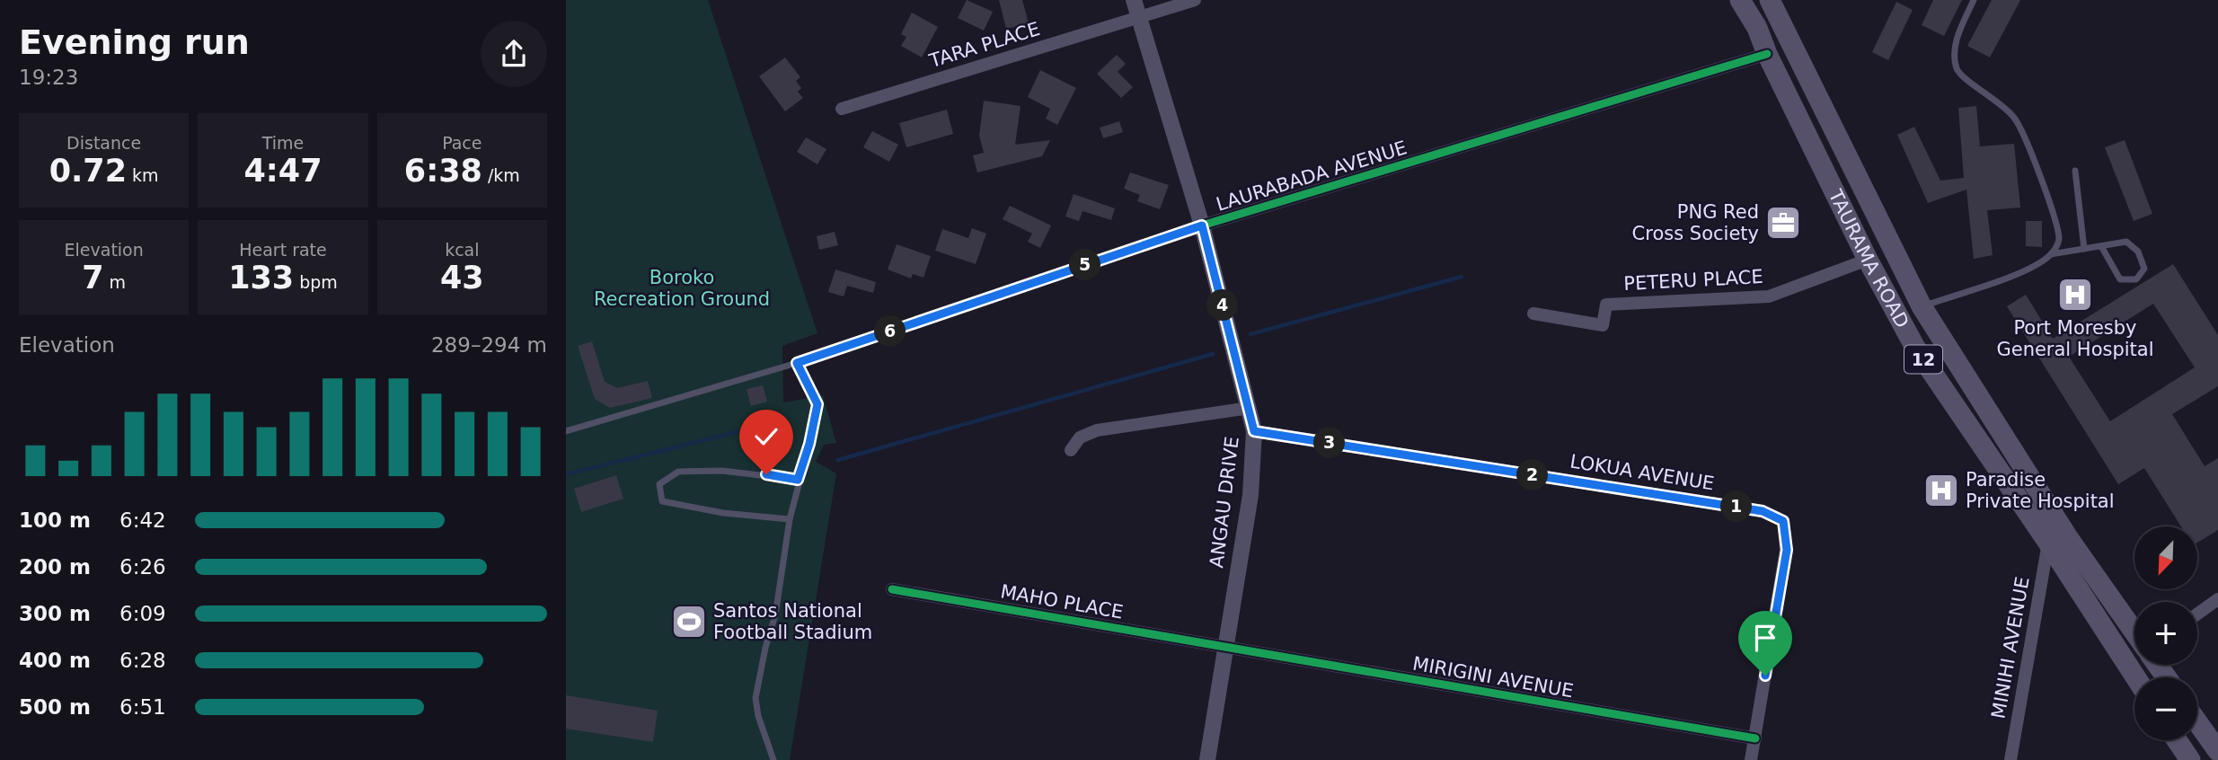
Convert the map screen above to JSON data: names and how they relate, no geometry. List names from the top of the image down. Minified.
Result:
{"streets":{"main road":["TAURAMA ROAD","12"],"street":["TARA PLACE","LAURABADA AVENUE","PETERU PLACE","LOKUA AVENUE","ANGAU DRIVE","MAHO PLACE","MINIHI AVENUE","MIRIGINI AVENUE"]},"crossings":[["TARA PLACE","ANGAU DRIVE"],["LAURABADA AVENUE","TAURAMA ROAD"],["LAURABADA AVENUE","ANGAU DRIVE"],["TAURAMA ROAD","PETERU PLACE"],["TAURAMA ROAD","MINIHI AVENUE"],["LOKUA AVENUE","ANGAU DRIVE"],["LOKUA AVENUE","MIRIGINI AVENUE"],["ANGAU DRIVE","MAHO PLACE"],["ANGAU DRIVE","MIRIGINI AVENUE"],["MAHO PLACE","MIRIGINI AVENUE"]],"parks":["Boroko Recreation Ground"],"places":{"office":["PNG Red Cross Society"],"hospital":["Port Moresby General Hospital","Paradise Private Hospital"],"sports":["Santos National Football Stadium"]},"north":"bottom left","page":{"heading":["Evening run","19:23"],"stats":[["Distance","0.72 km"],["Time","4:47"],["Pace","6:38 /km"],["Elevation","7 m"],["Heart rate","133 bpm"],["kcal","43"]],"pins":["5","4","6","3","2","1"],"chart":["Elevation","289–294 m"],"list":[{"name":"100 m","note":"6:42"},{"name":"200 m","note":"6:26"},{"name":"300 m","note":"6:09"},{"name":"400 m","note":"6:28"},{"name":"500 m","note":"6:51"}],"map_buttons":["+","−"]}}
